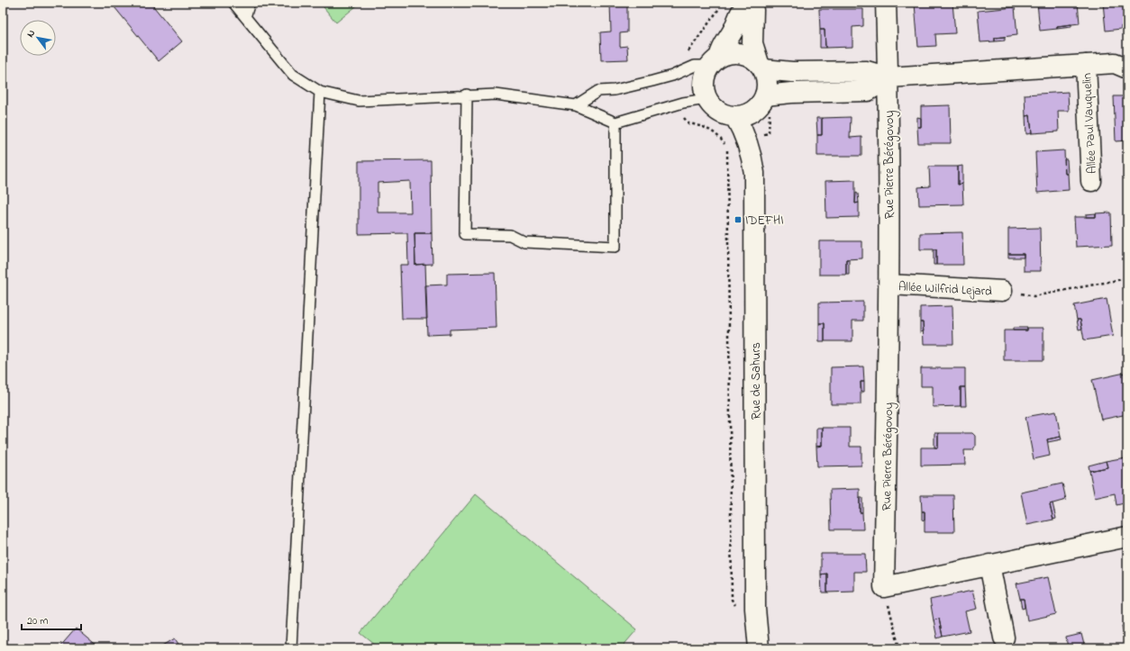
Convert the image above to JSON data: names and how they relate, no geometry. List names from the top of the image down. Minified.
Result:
{"streets":{"street":["Allée Paul Vauquelin","Rue Pierre Bérégovoy","Allée Wilfrid Lejard","Rue de Sahurs"]},"crossings":[["Rue Pierre Bérégovoy","Allée Wilfrid Lejard"]],"places":{"transit":["IDEFHI"]},"scale_bar":"20 m","north":"top left"}
